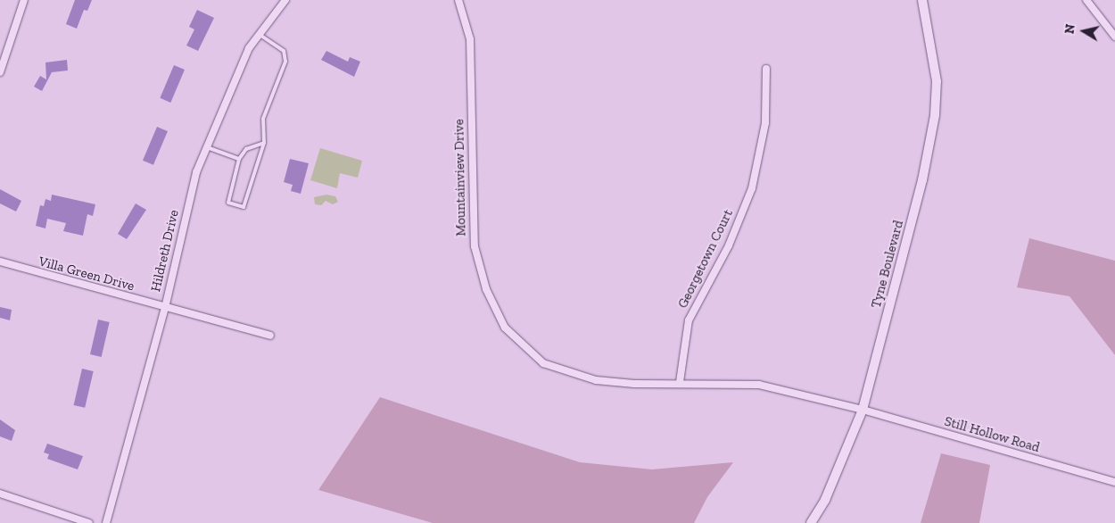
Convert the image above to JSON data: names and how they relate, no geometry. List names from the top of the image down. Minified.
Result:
{"streets":{"street":["Mountainview Drive","Hildreth Drive","Georgetown Court","Tyne Boulevard","Villa Green Drive","Still Hollow Road"]},"crossings":[["Mountainview Drive","Georgetown Court"],["Hildreth Drive","Villa Green Drive"],["Tyne Boulevard","Still Hollow Road"]],"north":"left"}
